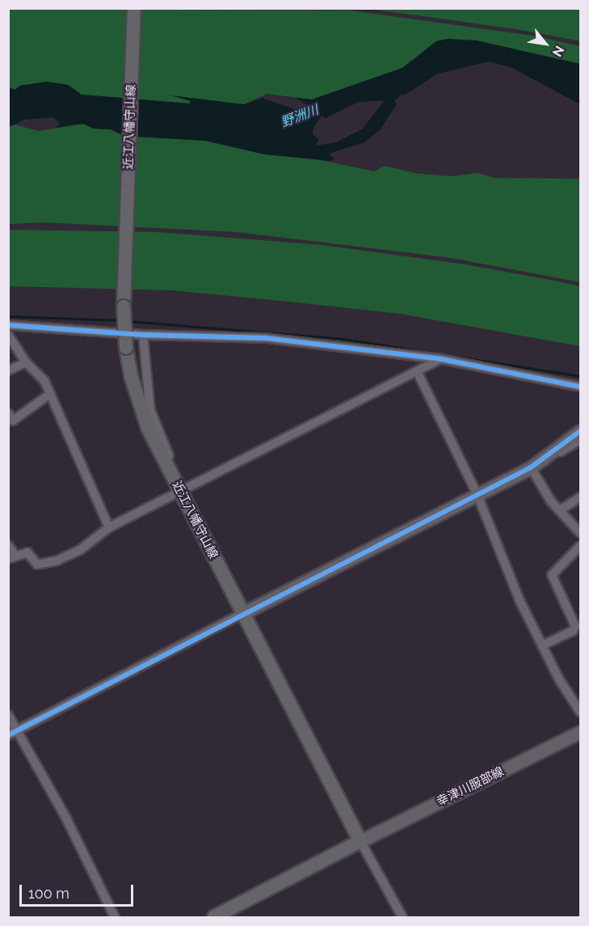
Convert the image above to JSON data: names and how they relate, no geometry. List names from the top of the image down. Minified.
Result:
{"streets":{"main road":["近江八幡守山線"],"street":["幸津川服部線"]},"crossings":[["近江八幡守山線","幸津川服部線"]],"water":["野洲川"],"scale_bar":"100 m","north":"bottom right"}
